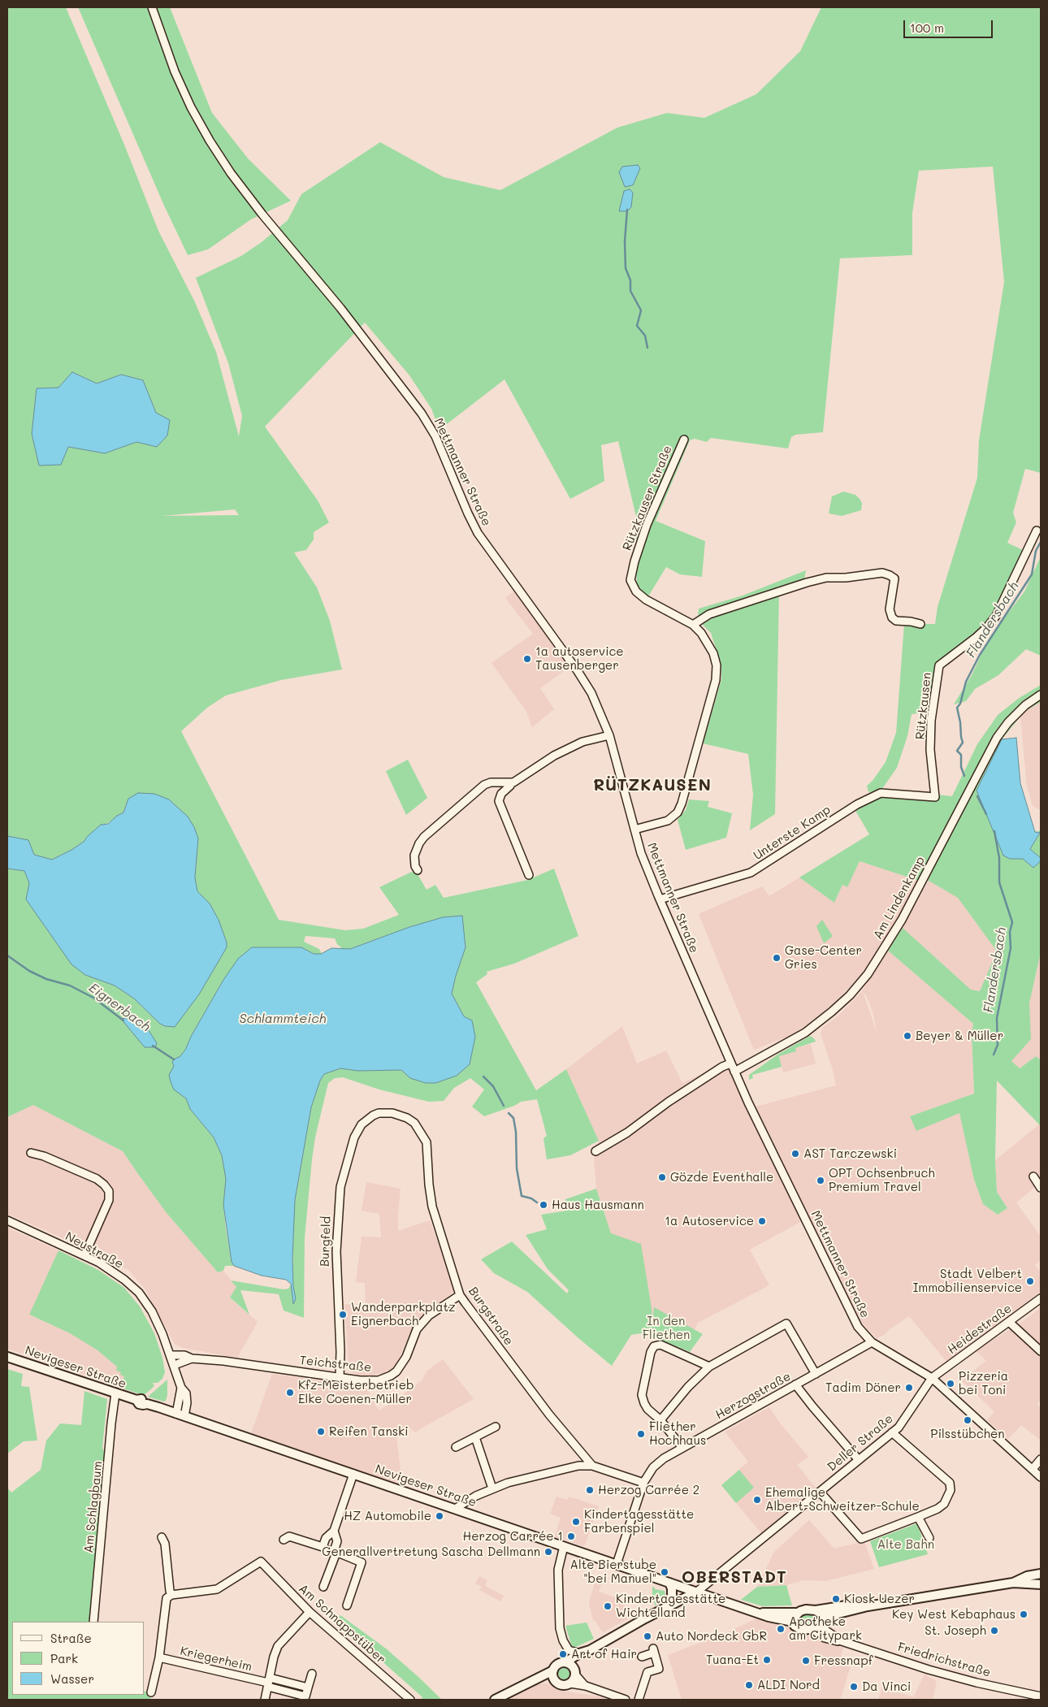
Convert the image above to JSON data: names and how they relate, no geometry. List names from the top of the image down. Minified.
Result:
{"streets":{"main road":["Nevigeser Straße"],"street":["Mettmanner Straße","Rützkauser Straße","Rützkausen","Unterste Kamp","Am Lindenkamp","Burgfeld","Neustraße","Burgstraße","Heidestraße","Teichstraße","Herzogstraße","Deller Straße","Am Schlagbaum","Am Schnappstüber","Kriegerheim","Friedrichstraße"]},"crossings":[["Mettmanner Straße","Rützkauser Straße"],["Mettmanner Straße","Unterste Kamp"],["Mettmanner Straße","Am Lindenkamp"],["Mettmanner Straße","Heidestraße"],["Mettmanner Straße","Herzogstraße"],["Mettmanner Straße","Deller Straße"],["Rützkausen","Unterste Kamp"],["Burgfeld","Burgstraße"],["Burgfeld","Teichstraße"],["Neustraße","Teichstraße"],["Neustraße","Nevigeser Straße"],["Burgstraße","Teichstraße"],["Heidestraße","Deller Straße"],["Nevigeser Straße","Herzogstraße"],["Nevigeser Straße","Deller Straße"],["Nevigeser Straße","Am Schlagbaum"]],"districts":["RÜTZKAUSEN","OBERSTADT"],"water":["Flandersbach","Eignerbach","Schlammteich"],"parks":["In den Fliethen","Alte Bahn"],"places":["1a autoservice Tausenberger","Gase-Center Gries","Beyer & Müller","AST Tarczewski","Gözde Eventhalle","OPT Ochsenbruch Premium Travel","Haus Hausmann","1a Autoservice","Stadt Velbert Immobilienservice","Wanderparkplatz Eignerbach","Pizzeria bei Toni","Tadim Döner","Kfz-Meisterbetrieb Elke Coenen-Müller","Pilsstübchen","Reifen Tanski","Fliether Hochhaus","Herzog Carrée 2","Ehemalige Albert-Schweitzer-Schule","HZ Automobile","Kindertagesstätte Farbenspiel","Herzog Carrée 1","Generallvertretung Sascha Dellmann","Alte Bierstube \"bei Manuel\"","Kiosk Uezer","Kindertagesstätte Wichtelland","Key West Kebaphaus","Apotheke am Citypark","St. Joseph","Auto Nordeck GbR","Art of Hair","Tuana-Et","Fressnapf","ALDI Nord","Da Vinci"],"legend":["Straße","Park","Wasser"],"scale_bar":"100 m"}
